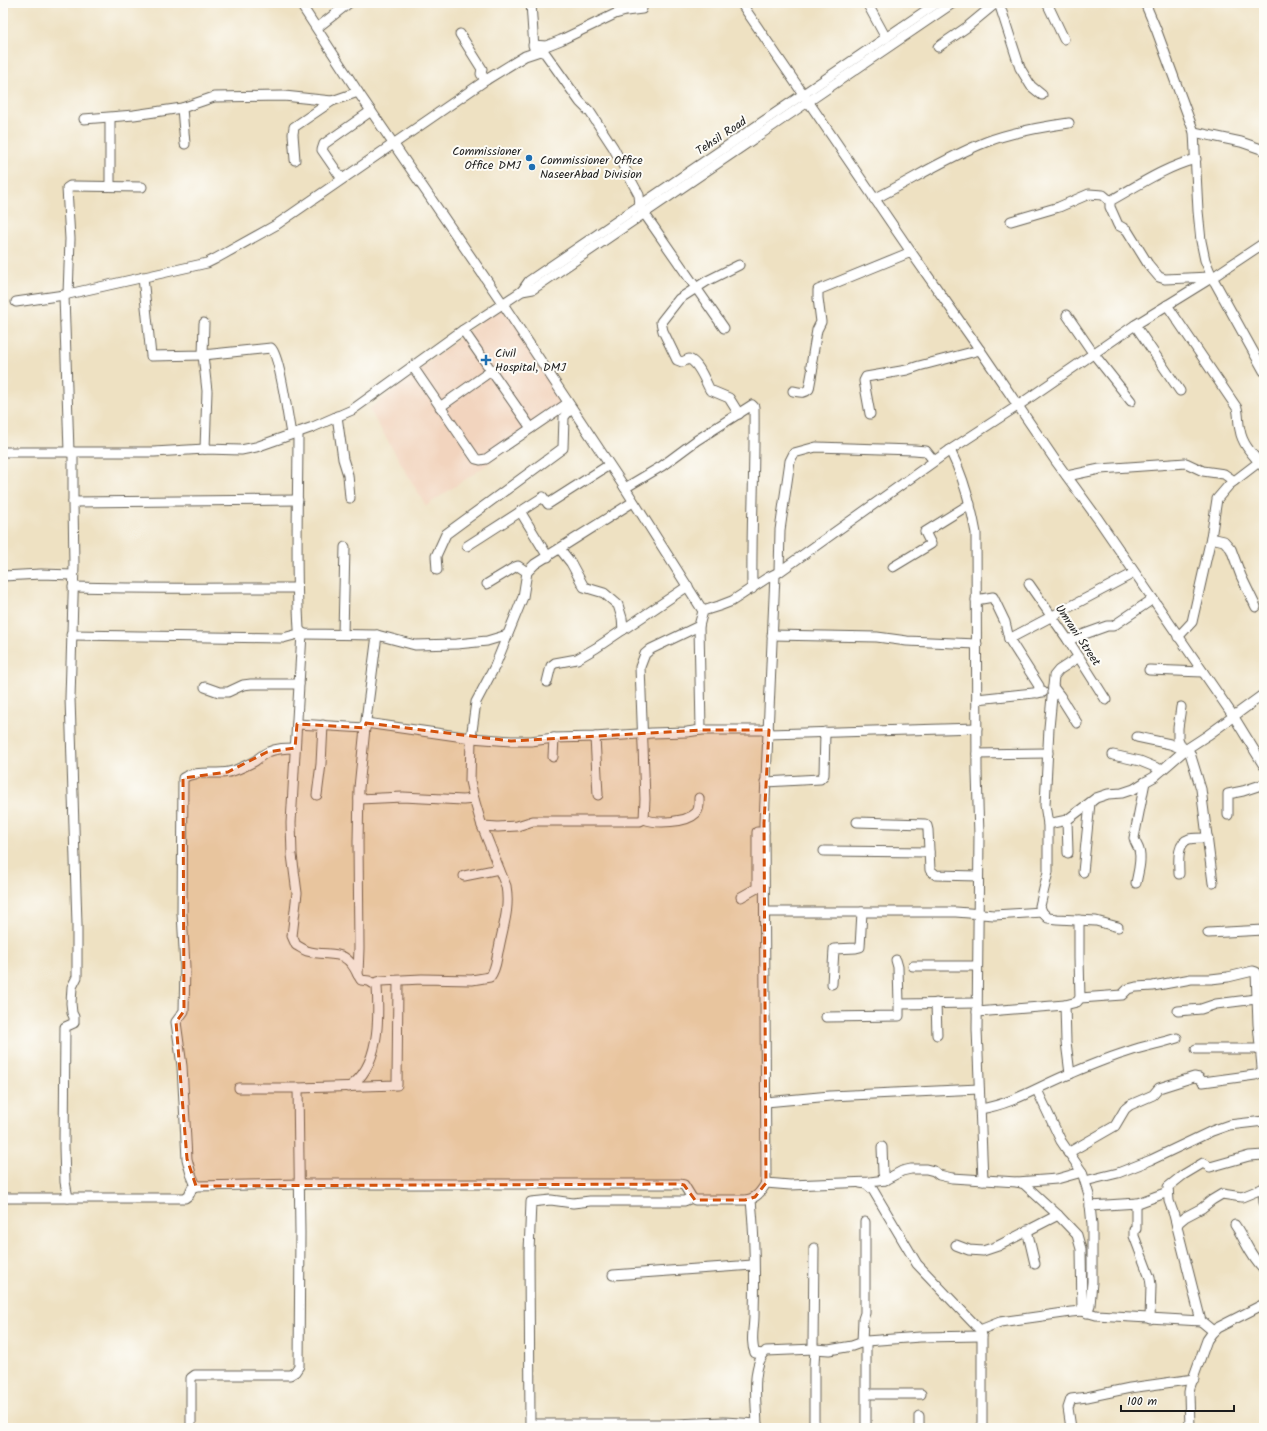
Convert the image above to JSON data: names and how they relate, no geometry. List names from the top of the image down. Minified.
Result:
{"streets":{"street":["Umrani Street"]},"places":{"other":["Commissioner Office DMJ","Commissioner Office NaseerAbad Division"],"health":["Civil Hospital, DMJ"]},"scale_bar":"100 m"}
